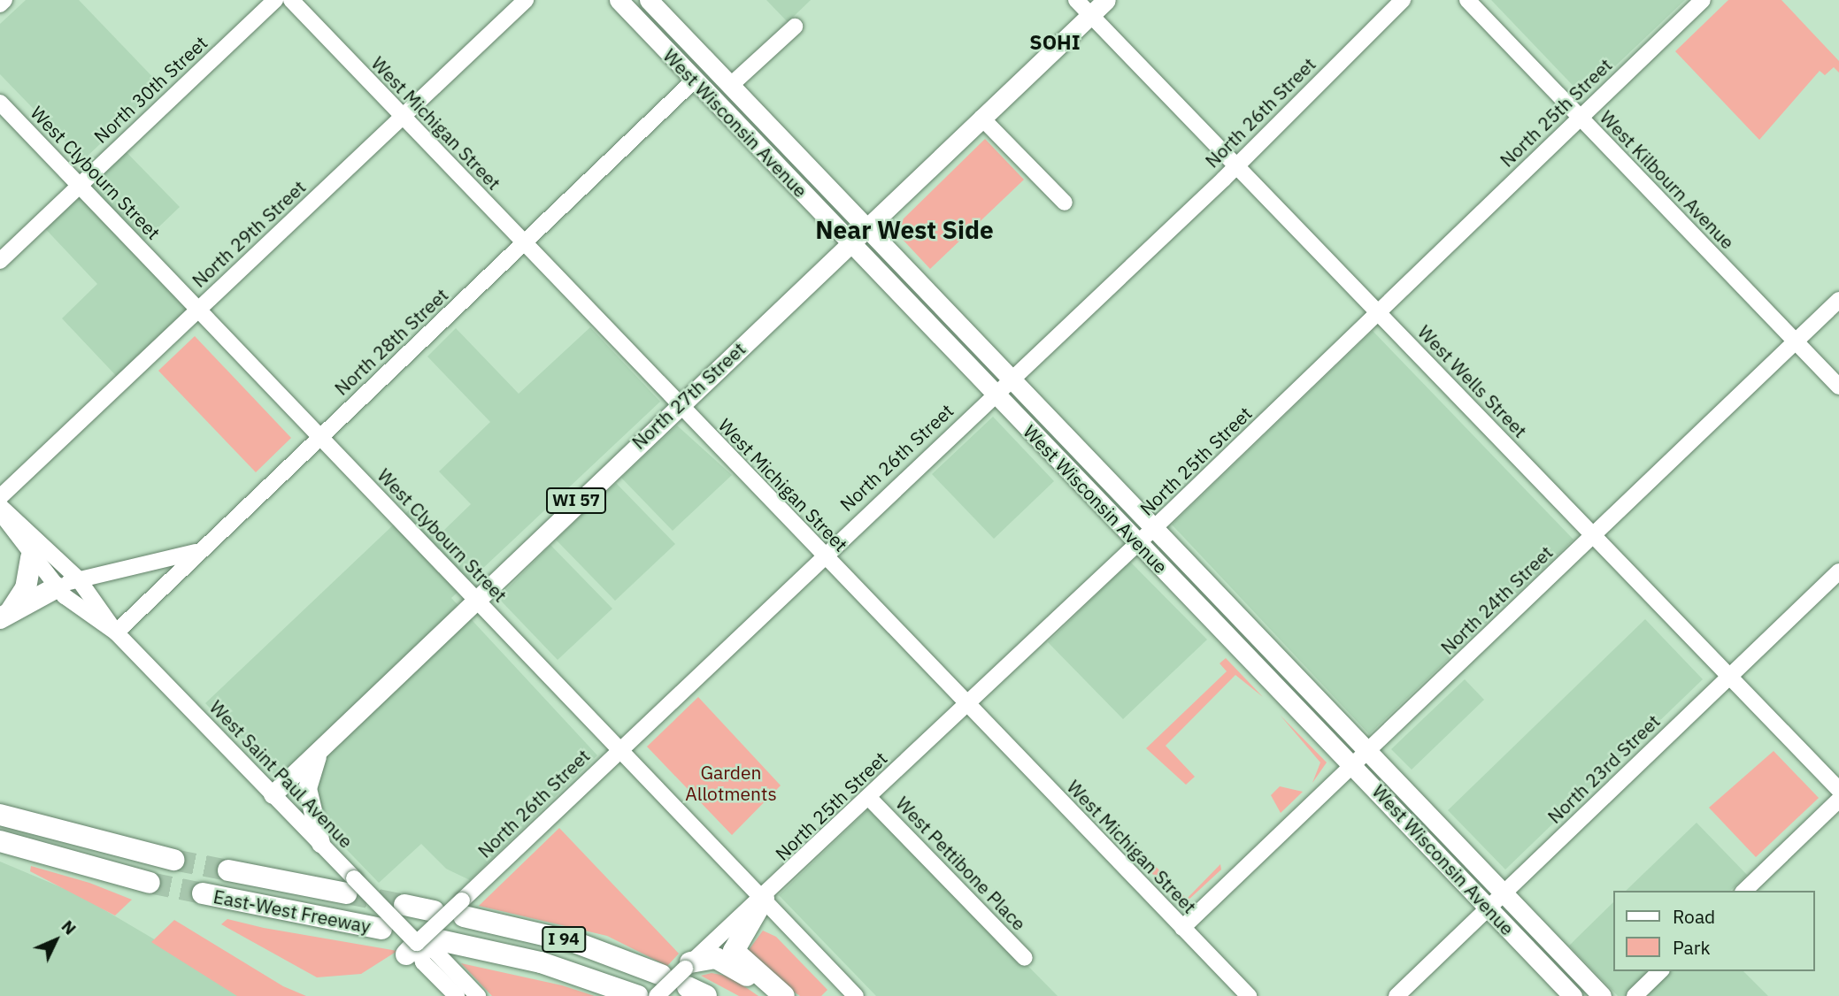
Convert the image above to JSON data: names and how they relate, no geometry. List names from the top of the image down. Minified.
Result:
{"streets":{"highway":["East-West Freeway","I 94"],"main road":["West Wisconsin Avenue","North 27th Street","WI 57"],"street":["North 30th Street","North 26th Street","North 25th Street","West Michigan Street","West Clybourn Street","West Kilbourn Avenue","North 29th Street","North 28th Street","West Wells Street","North 24th Street","North 23rd Street","West Saint Paul Avenue","West Pettibone Place"]},"crossings":[["North 30th Street","West Clybourn Street"],["North 26th Street","West Michigan Street"],["North 26th Street","West Wisconsin Avenue"],["North 26th Street","West Clybourn Street"],["North 26th Street","West Wells Street"],["North 26th Street","West Saint Paul Avenue"],["North 26th Street","I 94"],["North 25th Street","West Michigan Street"],["North 25th Street","West Wisconsin Avenue"],["North 25th Street","West Clybourn Street"],["North 25th Street","West Kilbourn Avenue"],["North 25th Street","West Wells Street"],["North 25th Street","West Pettibone Place"],["North 25th Street","I 94"],["West Michigan Street","North 29th Street"],["West Michigan Street","North 28th Street"],["West Michigan Street","North 27th Street"],["West Michigan Street","North 24th Street"],["West Wisconsin Avenue","North 28th Street"],["West Wisconsin Avenue","North 27th Street"],["West Wisconsin Avenue","North 24th Street"],["West Wisconsin Avenue","North 23rd Street"],["West Clybourn Street","North 29th Street"],["West Clybourn Street","North 28th Street"],["West Clybourn Street","North 27th Street"],["West Kilbourn Avenue","North 24th Street"],["North 28th Street","West Saint Paul Avenue"],["West Wells Street","North 27th Street"],["West Wells Street","North 24th Street"],["West Wells Street","North 23rd Street"],["North 27th Street","West Saint Paul Avenue"],["West Saint Paul Avenue","East-West Freeway"],["West Saint Paul Avenue","I 94"]],"districts":["SOHI","Near West Side"],"parks":["Garden Allotments"],"legend":["Road","Park"],"north":"top right"}
